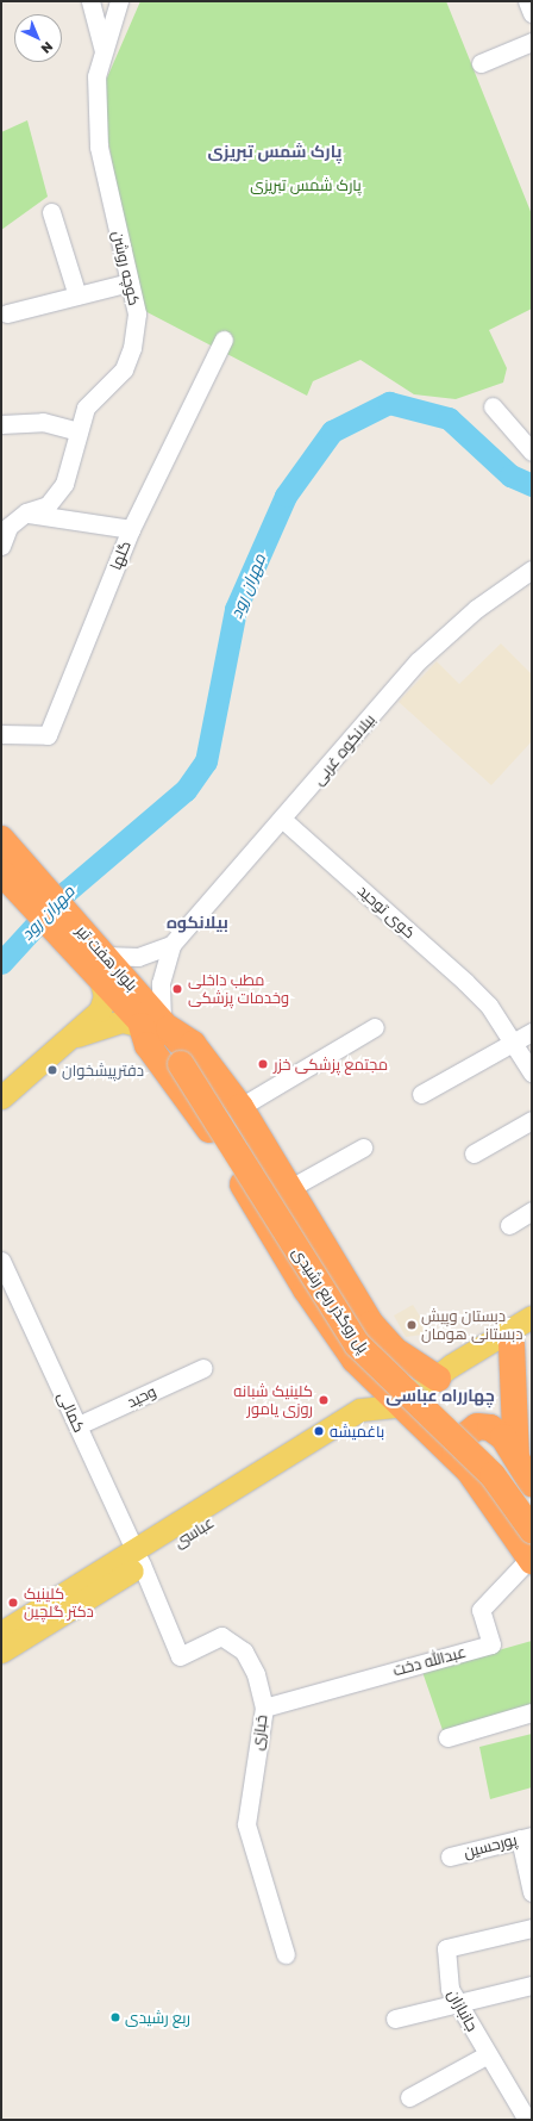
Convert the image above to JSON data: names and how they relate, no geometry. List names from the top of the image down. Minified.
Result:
{"streets":{"highway":["بلوار هفت تیر","پل روگذر ربع رشیدی"],"main road":["عباسى"],"street":["کوچه روشن","گلها","بیلانکوه غربی","کوی توحید","وحید","کمالی","عبدالله دخت","خبازی","پورحسین","جانبازان"]},"crossings":[["بیلانکوه غربی","کوی توحید"],["بیلانکوه غربی","بلوار هفت تیر"],["بلوار هفت تیر","پل روگذر ربع رشیدی"],["وحید","کمالی"],["کمالی","عباسى"],["کمالی","خبازی"],["عباسى","خبازی"],["عبدالله دخت","خبازی"]],"districts":["پارک شمس تبریزی","بیلانکوه","چهارراه عباسی"],"water":["مهران رود"],"parks":["پارک شمس تبریزی"],"places":["مطب داخلی وخدمات پزشکی","مجتمع پزشکی خزر","دفترپیشخوان","دبستان وپیش دبستانی هومان","کلینیک شبانه روزی یامور","باغمیشه","کلینیک دکتر گلچین","ربع رشیدی"],"north":"bottom right"}
